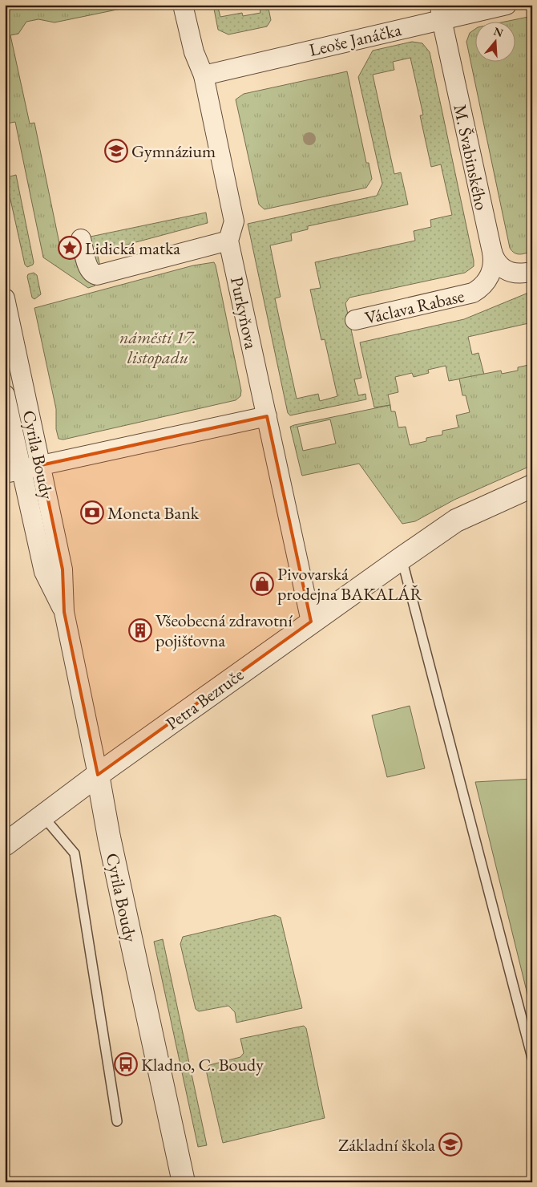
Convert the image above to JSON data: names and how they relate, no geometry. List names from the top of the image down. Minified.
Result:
{"streets":{"street":["Leoše Janáčka","M. Švabinského","Václava Rabase","Purkyňova","Cyrila Boudy","Petra Bezruče"]},"crossings":[["Leoše Janáčka","M. Švabinského"],["Leoše Janáčka","Purkyňova"],["M. Švabinského","Václava Rabase"],["Purkyňova","Petra Bezruče"],["Cyrila Boudy","Petra Bezruče"]],"parks":["náměstí 17. listopadu"],"places":{"school or university":["Gymnázium","Základní škola"],"place":["Lidická matka"],"bank":["Moneta Bank"],"shop":["Pivovarská prodejna BAKALÁŘ"],"building":["Všeobecná zdravotní pojišťovna"],"bus stop":["Kladno, C. Boudy"]},"north":"top"}
